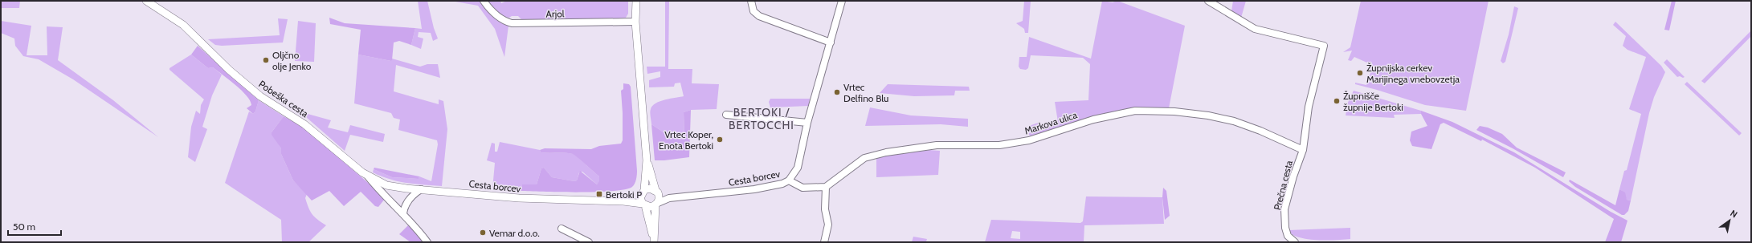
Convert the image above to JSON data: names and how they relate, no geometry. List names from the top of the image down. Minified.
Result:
{"streets":{"street":["Arjol","Pobeška cesta","Markova ulica","Cesta borcev","Prečna cesta"]},"crossings":[["Pobeška cesta","Cesta borcev"],["Markova ulica","Prečna cesta"]],"districts":["BERTOKI / BERTOCCHI"],"places":{"other":["Oljčno olje Jenko","Župnijska cerkev Marijinega vnebovzetja","Vrtec Delfino Blu","Župnišče župnije Bertoki","Vrtec Koper, Enota Bertoki","Vemar d.o.o."],"transit":["Bertoki P"]},"scale_bar":"50 m","north":"top right"}
